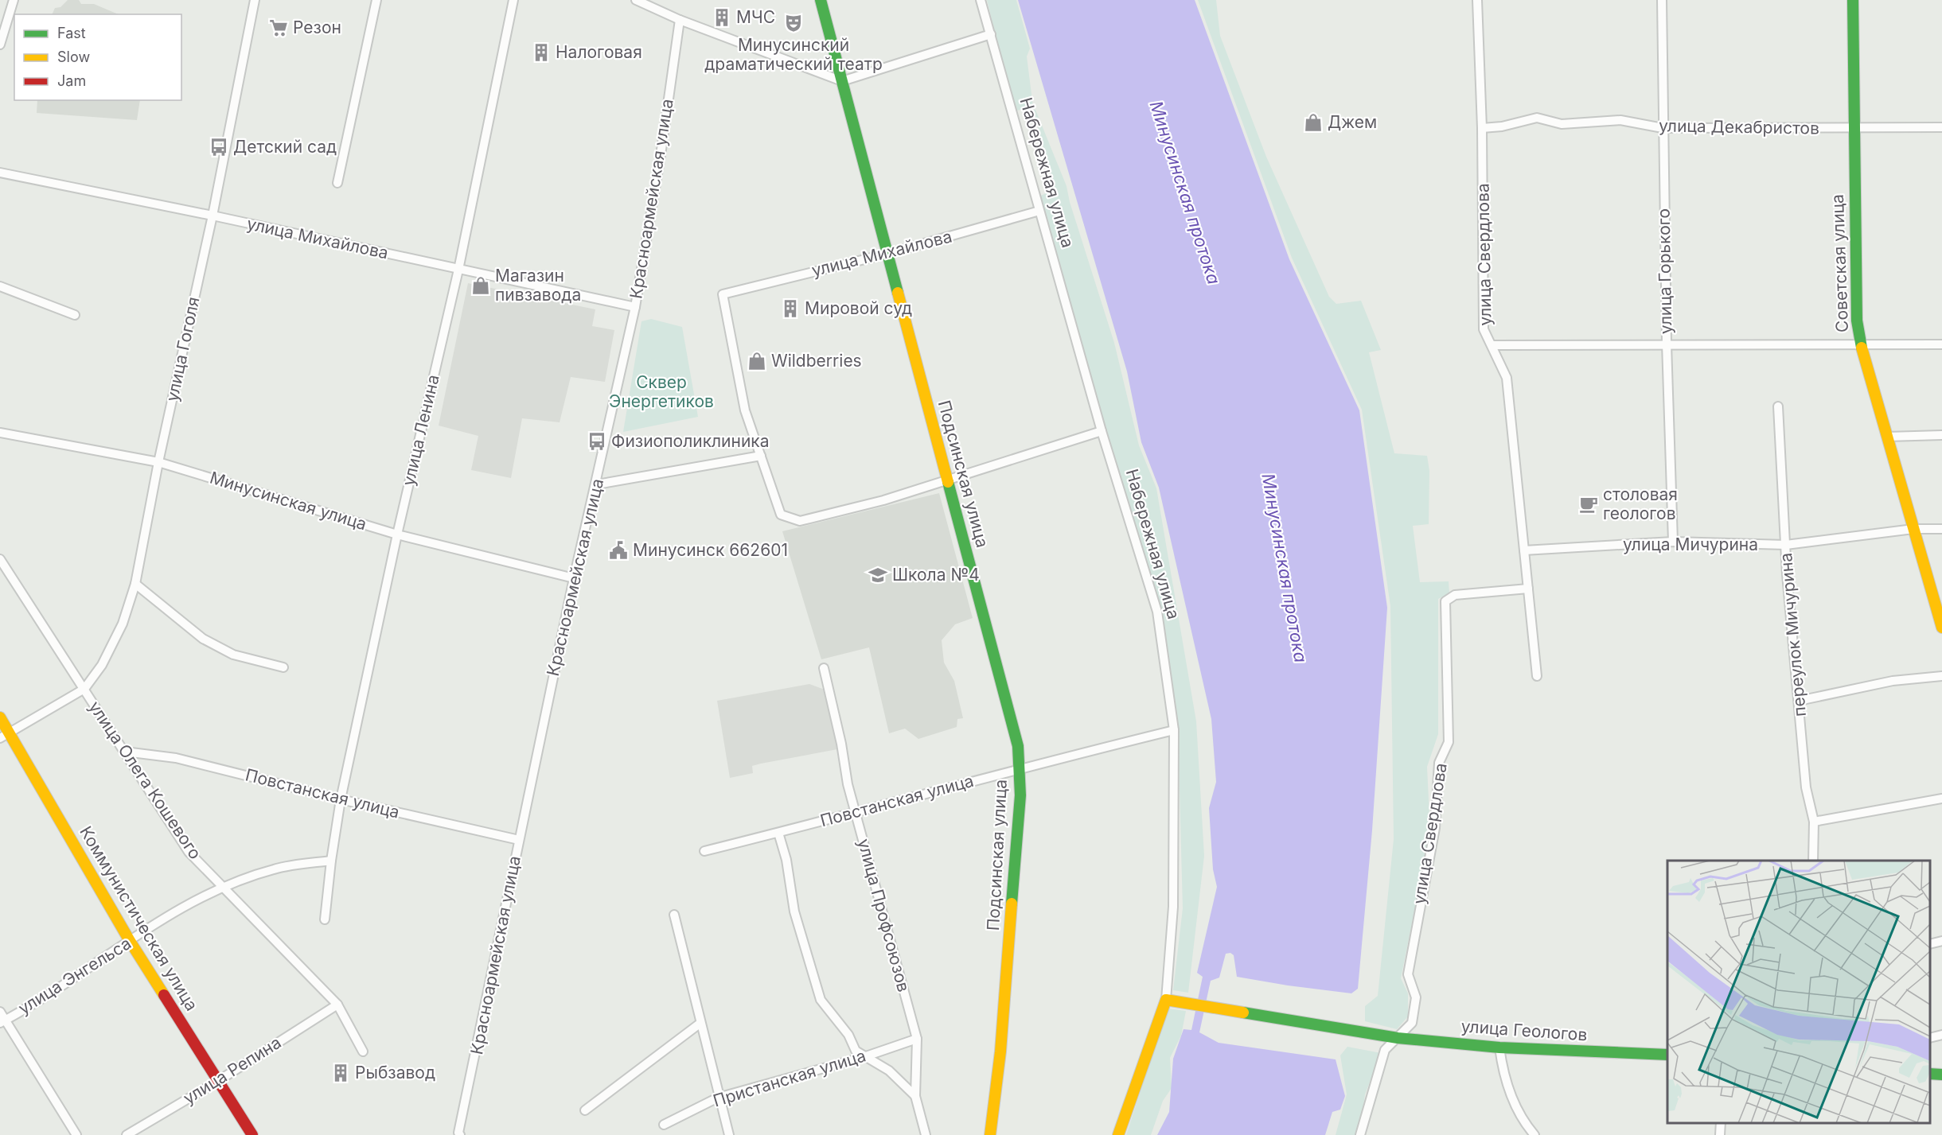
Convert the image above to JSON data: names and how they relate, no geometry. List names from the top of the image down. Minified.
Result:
{"streets":{"street":["улица Декабристов","Набережная улица","Красноармейская улица","улица Михайлова","улица Свердлова","Советская улица","улица Горького","улица Гоголя","улица Ленина","Подсинская улица","Минусинская улица","улица Мичурина","переулок Мичурина","улица Олега Кошевого","Повстанская улица","улица Профсоюзов","Коммунистическая улица","улица Энгельса","улица Геологов","улица Репина","Пристанская улица"]},"crossings":[["улица Декабристов","улица Свердлова"],["улица Декабристов","Советская улица"],["улица Декабристов","улица Горького"],["Набережная улица","улица Михайлова"],["Набережная улица","Повстанская улица"],["Набережная улица","улица Геологов"],["Красноармейская улица","улица Михайлова"],["Красноармейская улица","Минусинская улица"],["Красноармейская улица","Повстанская улица"],["улица Михайлова","улица Гоголя"],["улица Михайлова","улица Ленина"],["улица Михайлова","Подсинская улица"],["улица Свердлова","улица Мичурина"],["улица Свердлова","улица Геологов"],["Советская улица","улица Мичурина"],["улица Горького","улица Мичурина"],["улица Гоголя","Минусинская улица"],["улица Гоголя","улица Олега Кошевого"],["улица Ленина","Минусинская улица"],["улица Ленина","Повстанская улица"],["Подсинская улица","Повстанская улица"],["улица Мичурина","переулок Мичурина"],["улица Олега Кошевого","Повстанская улица"],["улица Олега Кошевого","улица Энгельса"],["улица Олега Кошевого","улица Репина"],["Повстанская улица","улица Профсоюзов"],["улица Профсоюзов","Пристанская улица"],["Коммунистическая улица","улица Энгельса"],["Коммунистическая улица","улица Репина"]],"water":["Минусинская протока"],"parks":["Сквер Энергетиков"],"places":{"building":["МЧС","Налоговая","Мировой суд","Рыбзавод"],"theatre":["Минусинский драматический театр"],"supermarket":["Резон"],"shop":["Джем","Магазин пивзавода","Wildberries"],"bus stop":["Детский сад","Физиополиклиника"],"cafe":["столовая геологов"],"public building":["Минусинск 662601"],"school or university":["Школа №4"]},"legend":["Fast","Slow","Jam"]}
